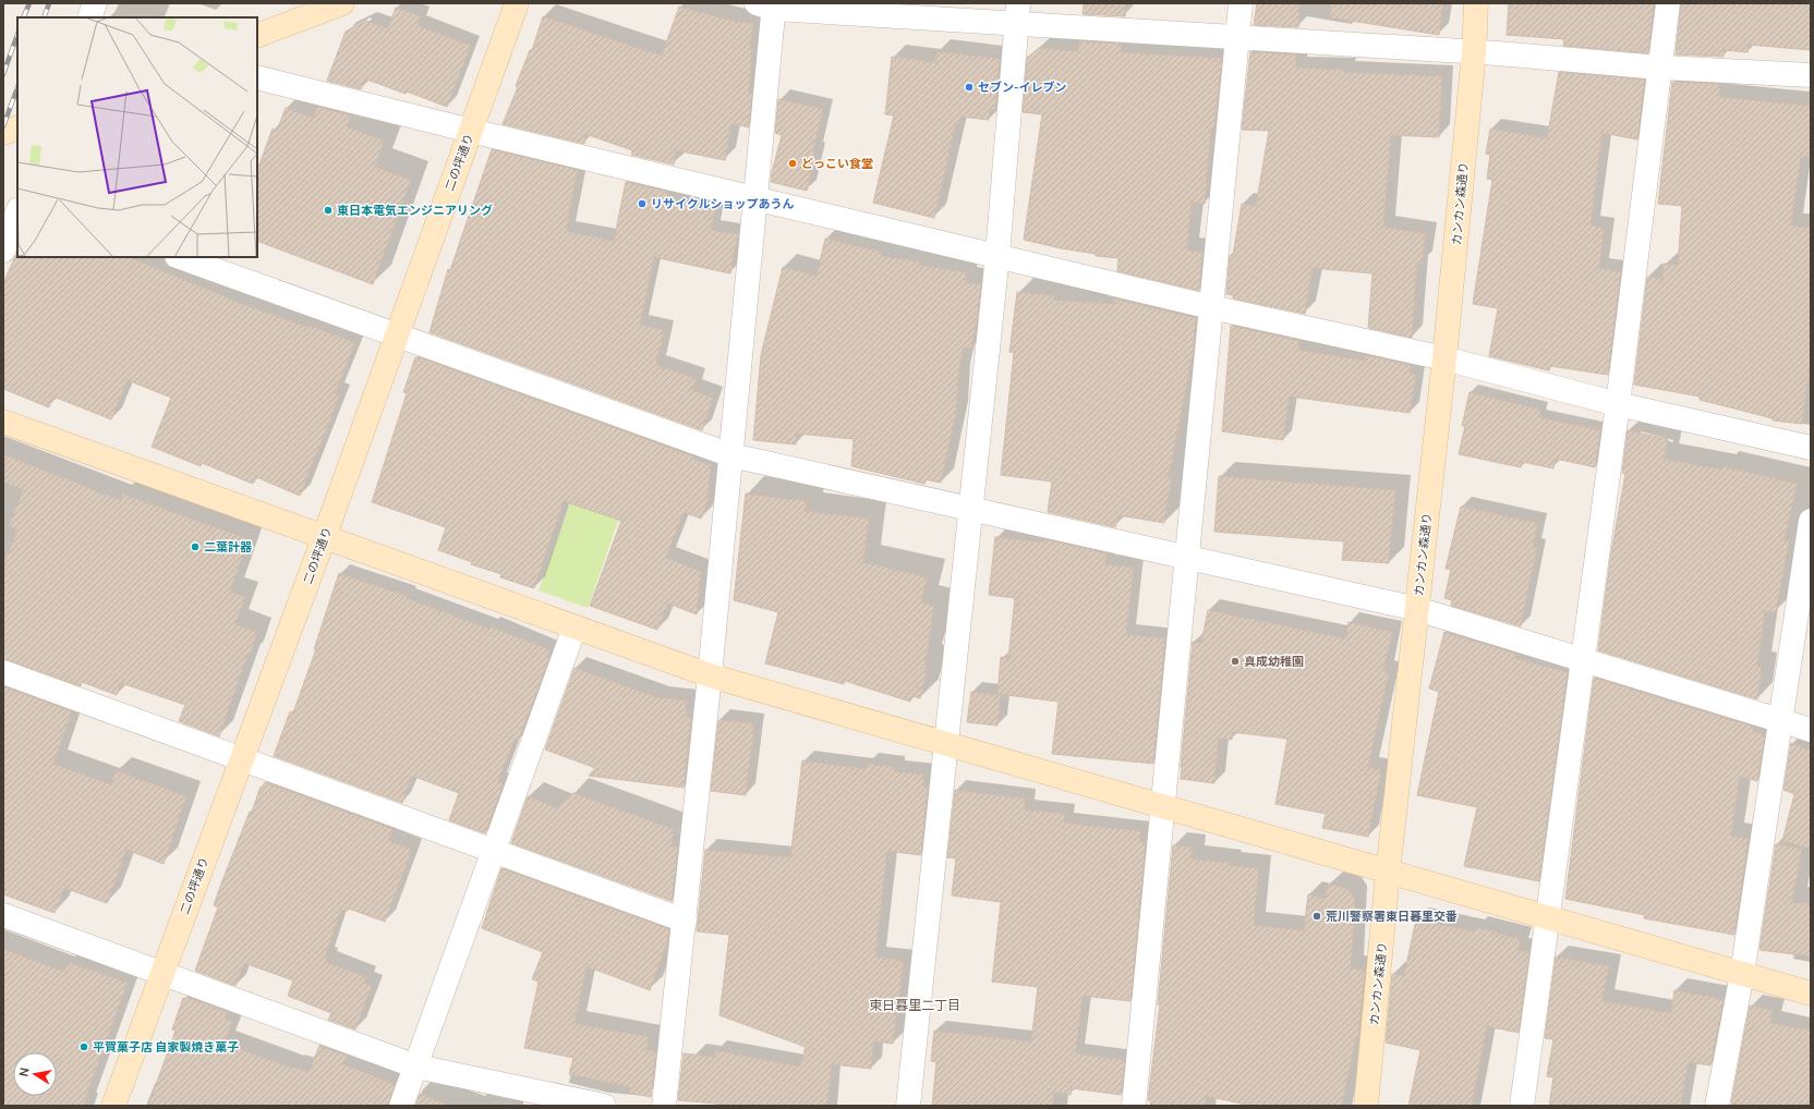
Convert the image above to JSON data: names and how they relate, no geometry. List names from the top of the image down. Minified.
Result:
{"streets":{"street":["二の坪通り","カンカン森通り"]},"districts":["東日暮里二丁目"],"places":["セブン-イレブン","どっこい食堂","リサイクルショップあうん","東日本電気エンジニアリング","二葉計器","真成幼稚園","荒川警察署東日暮里交番","平賀菓子店 自家製焼き菓子"],"north":"left"}
